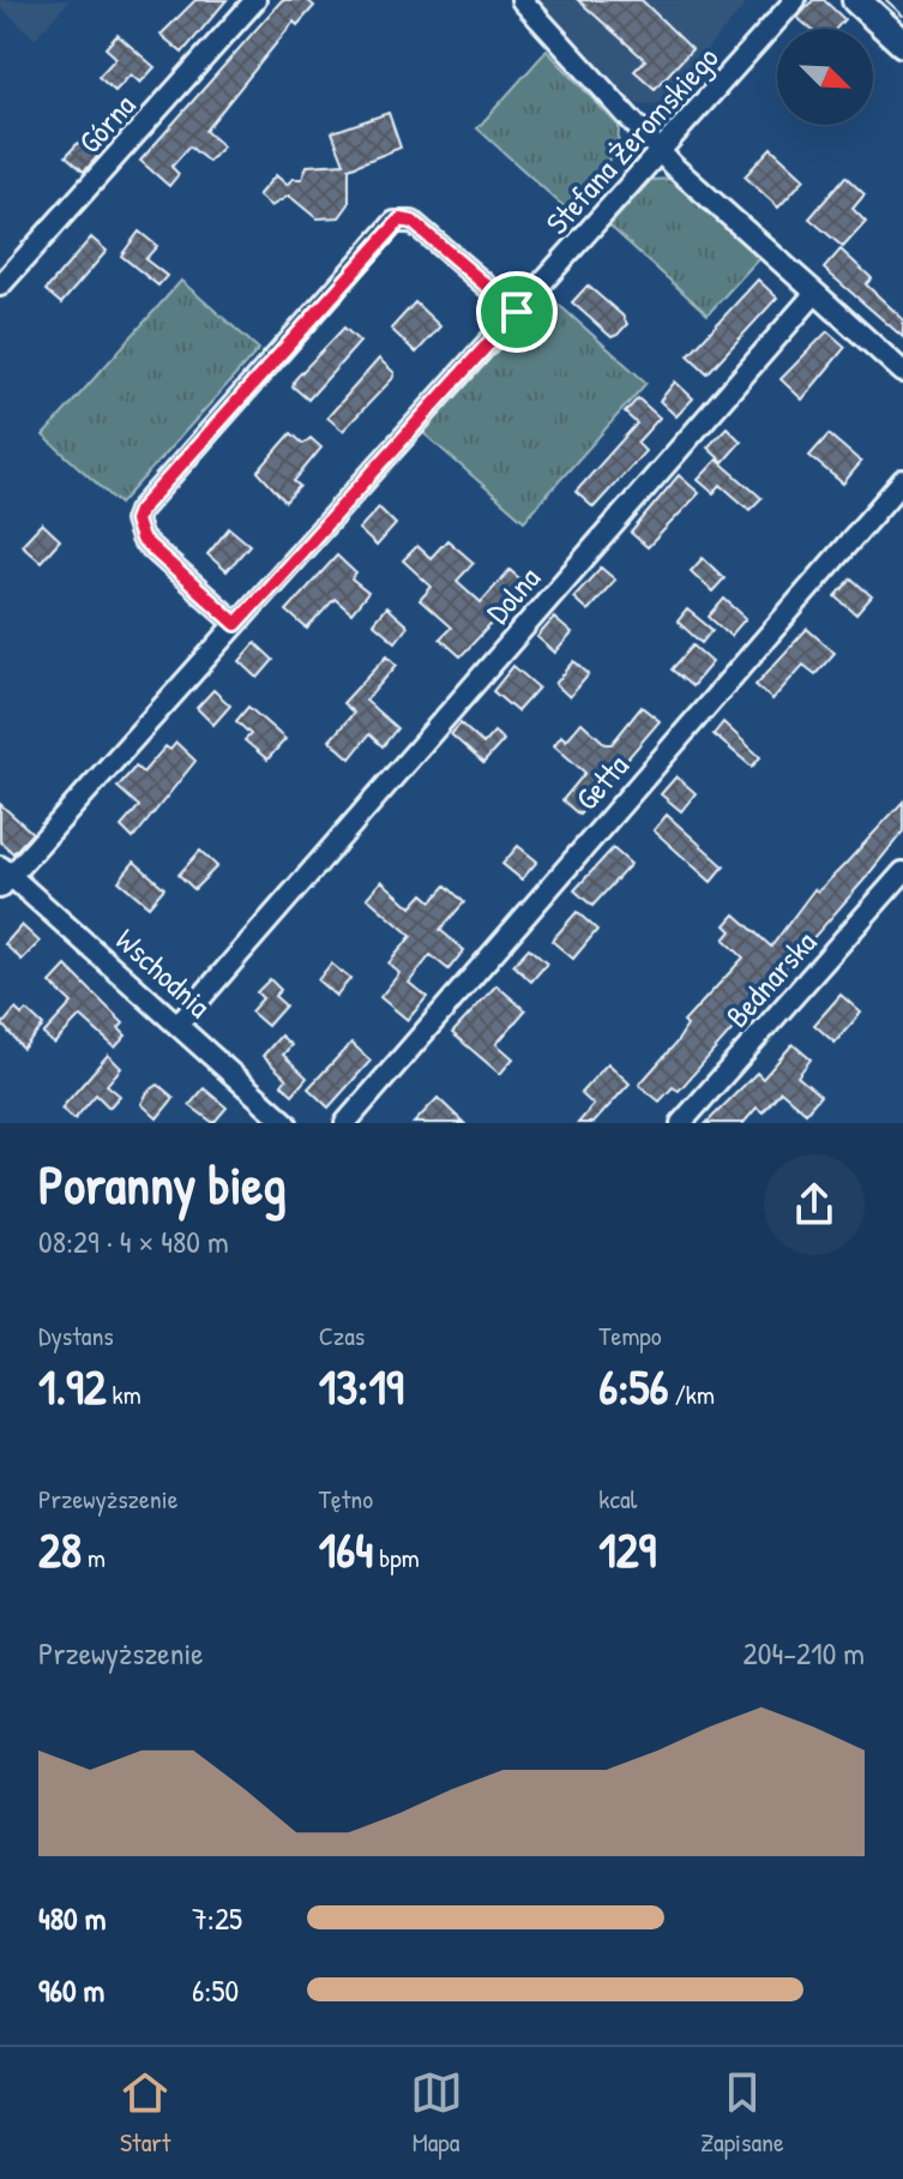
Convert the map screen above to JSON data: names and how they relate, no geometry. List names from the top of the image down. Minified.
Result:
{"streets":{"street":["Górna","Stefana Żeromskiego","Dolna","Getta","Wschodnia","Bednarska"]},"crossings":[["Stefana Żeromskiego","Wschodnia"],["Dolna","Wschodnia"]],"north":"bottom right","page":{"heading":["Poranny bieg","08:29 · 4 × 480 m"],"stats":[["Dystans","1.92 km"],["Czas","13:19"],["Tempo","6:56 /km"],["Przewyższenie","28 m"],["Tętno","164 bpm"],["kcal","129"]],"chart":["Przewyższenie","204–210 m"],"list":[{"name":"480 m","note":"7:25"},{"name":"960 m","note":"6:50"}],"tabs":["Start","Mapa","Zapisane"]}}
